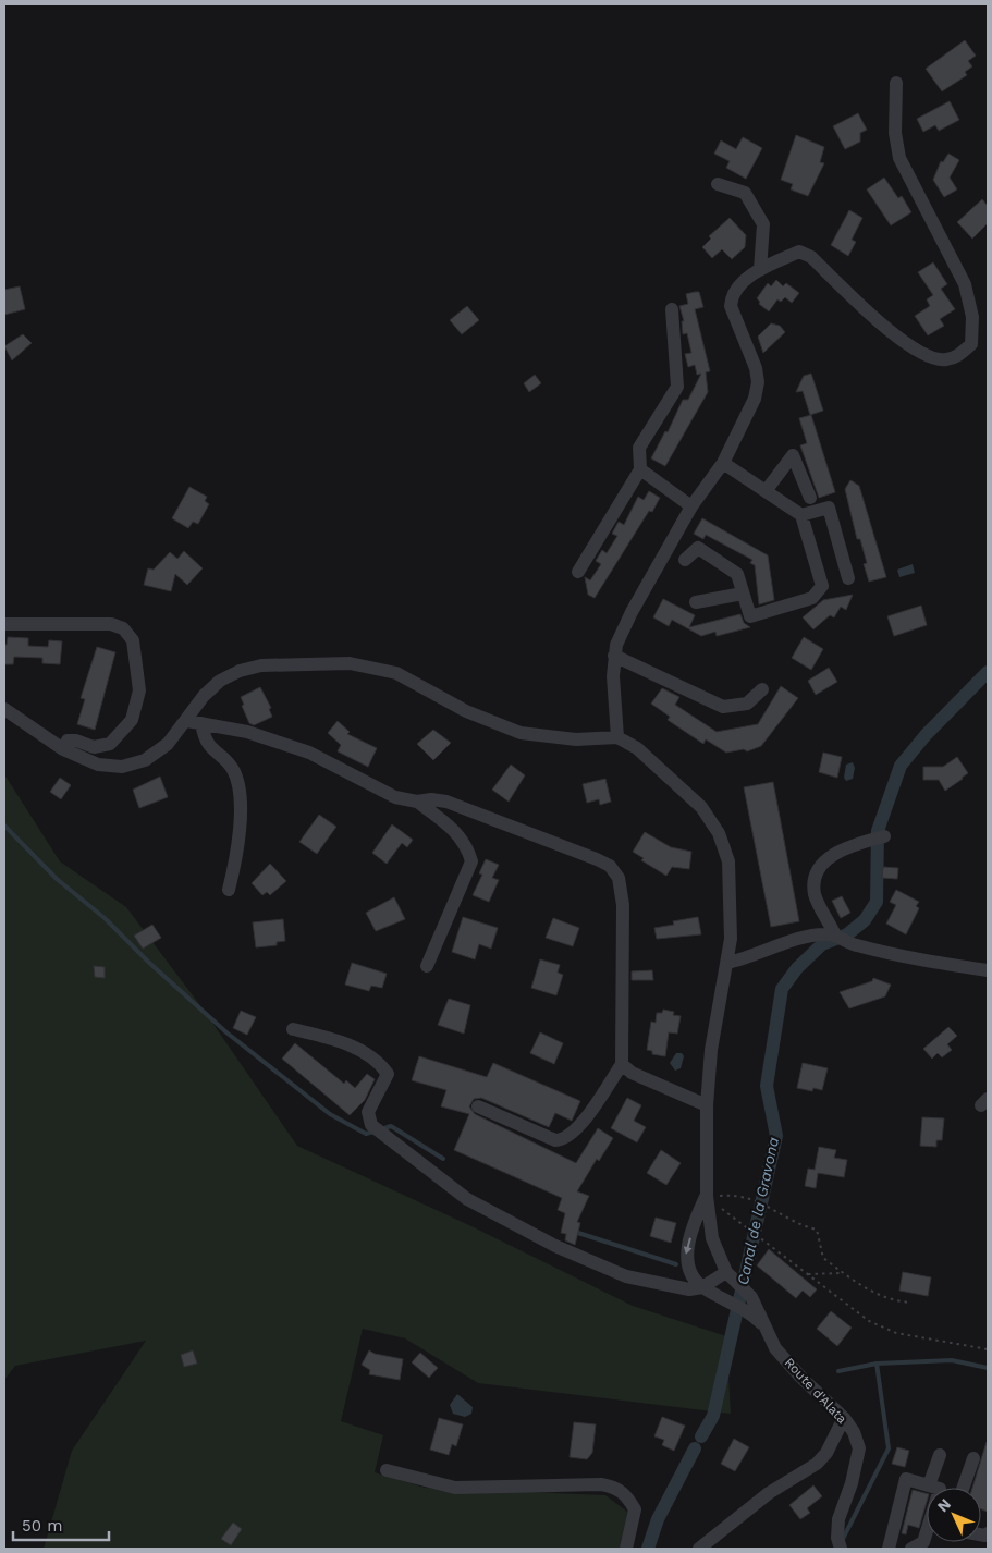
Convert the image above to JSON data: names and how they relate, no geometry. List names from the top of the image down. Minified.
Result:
{"streets":{"street":["Route d'Alata"]},"water":["Canal de la Gravona"],"scale_bar":"50 m","north":"top left"}
